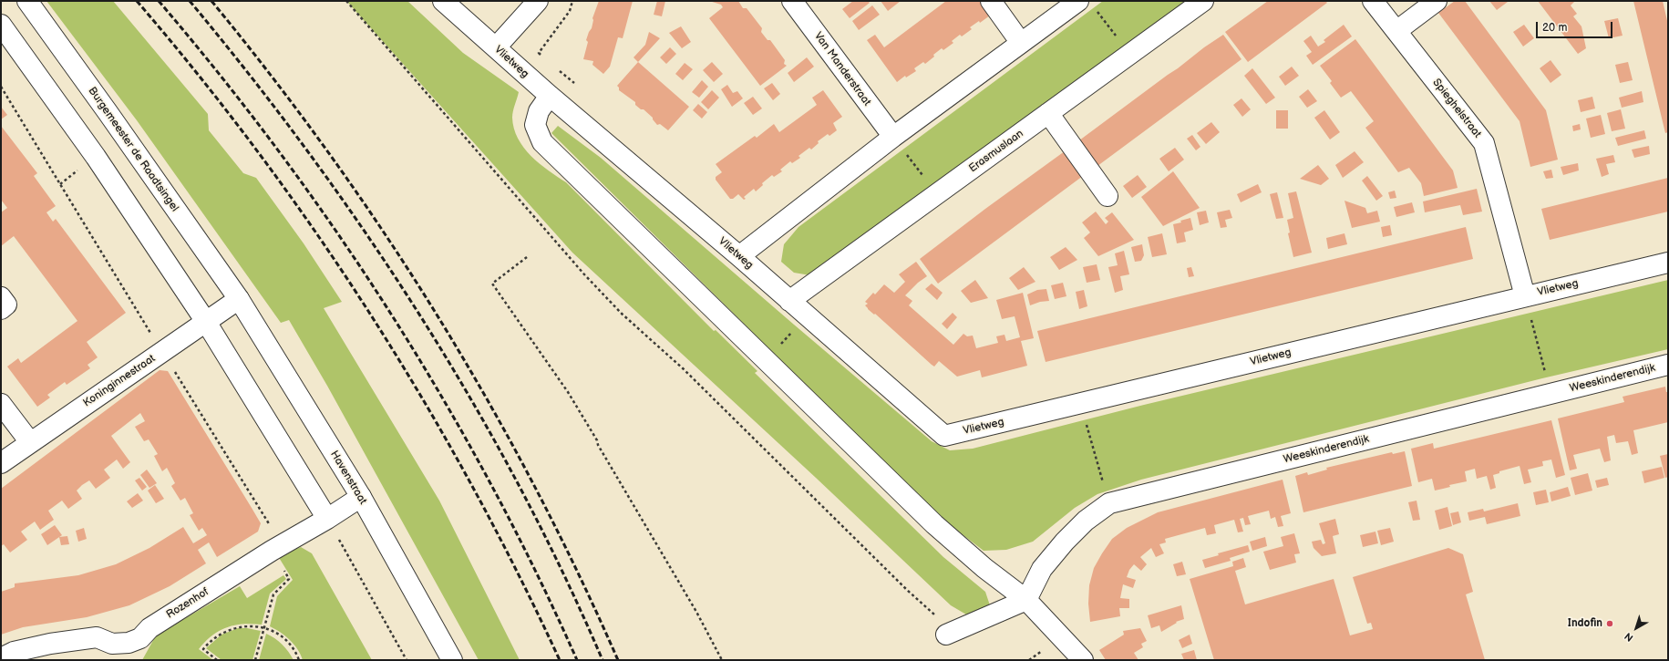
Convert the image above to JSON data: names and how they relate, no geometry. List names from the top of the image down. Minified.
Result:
{"streets":{"street":["Vlietweg","Van Manderstraat","Spieghelstraat","Burgemeester de Raadtsingel","Erasmuslaan","Weeskinderendijk","Koninginnestraat","Havenstraat","Rozenhof"]},"crossings":[["Vlietweg","Spieghelstraat"],["Vlietweg","Erasmuslaan"],["Burgemeester de Raadtsingel","Koninginnestraat"],["Burgemeester de Raadtsingel","Havenstraat"],["Koninginnestraat","Havenstraat"],["Havenstraat","Rozenhof"]],"places":["Indofin"],"scale_bar":"20 m","north":"bottom left"}
